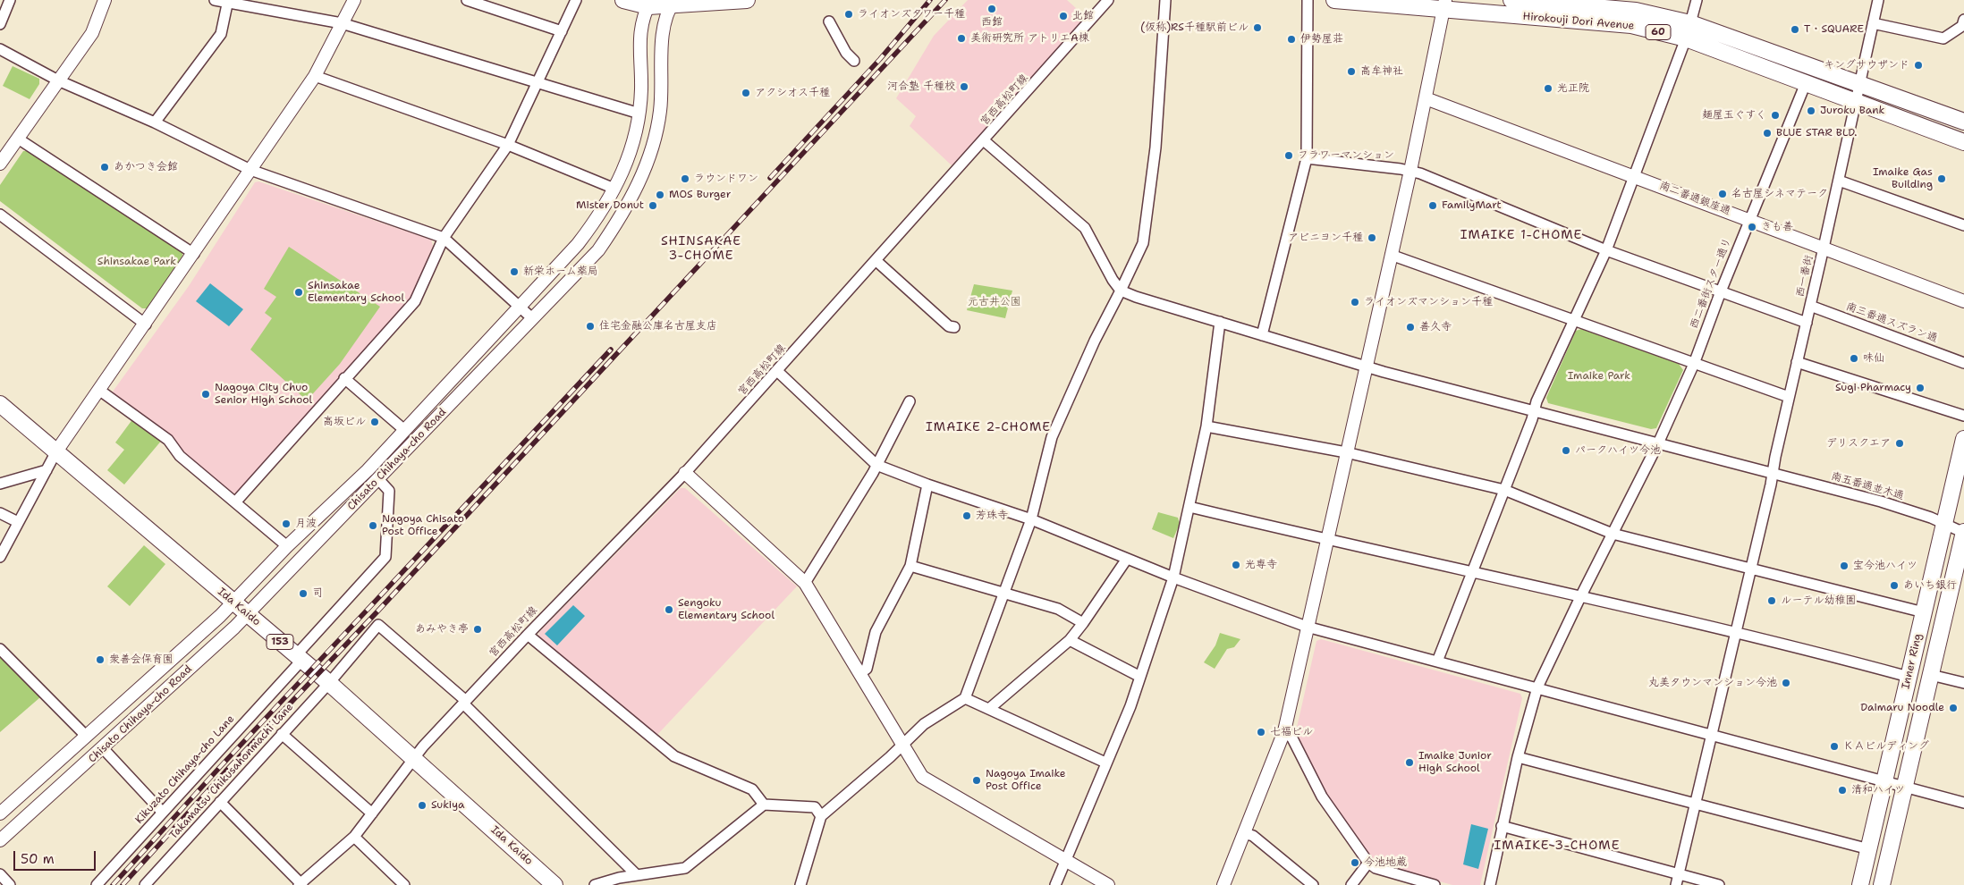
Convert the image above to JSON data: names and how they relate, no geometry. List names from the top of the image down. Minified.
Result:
{"streets":{"main road":["Hirokouji Dori Avenue","60","Ida Kaido","153","Inner Ring"],"street":["宮西高松町線","南二番通銀座通","西一番街","西二番街スター通り","南三番通スズラン通","Chisato Chihaya-cho Road","南五番通並木通","Kikuzato Chihaya-cho Lane","Takamatsu Chikusahonmachi Lane"]},"crossings":[["Hirokouji Dori Avenue","西一番街"],["Hirokouji Dori Avenue","西二番街スター通り"],["宮西高松町線","Ida Kaido"],["宮西高松町線","Takamatsu Chikusahonmachi Lane"],["南二番通銀座通","西一番街"],["南二番通銀座通","西二番街スター通り"],["西一番街","南三番通スズラン通"],["西一番街","南五番通並木通"],["西二番街スター通り","南五番通並木通"],["Chisato Chihaya-cho Road","Ida Kaido"],["Chisato Chihaya-cho Road","Kikuzato Chihaya-cho Lane"],["南五番通並木通","Inner Ring"],["Ida Kaido","Kikuzato Chihaya-cho Lane"],["Ida Kaido","Takamatsu Chikusahonmachi Lane"]],"districts":["IMAIKE 1-CHOME","SHINSAKAE 3-CHOME","IMAIKE 2-CHOME","IMAIKE 3-CHOME"],"parks":["Shinsakae Park","元古井公園","Imaike Park"],"places":["西館","ライオンズタワー千種","北館","(仮称)RS千種駅前ビル","T・SQUARE","美術研究所 アトリエA棟","伊勢屋荘","キングサウザンド","高牟神社","河合塾 千種校","光正院","アクシオス千種","Juroku Bank","麺屋玉ぐすく","BLUE STAR BLD.","フラワーマンション","あかつき会館","ラウンドワン","Imaike Gas Building","名古屋シネマテーク","MOS Burger","Mister Donut","FamilyMart","きも善","アビニヨン千種","新栄ホーム薬局","Shinsakae Elementary School","ライオンズマンション千種","住宅金融公庫名古屋支店","善久寺","味仙","Sugi Pharmacy","Nagoya City Chuo Senior High School","高坂ビル","デリスクエア","パークハイツ今池","芳珠寺","月波","Nagoya Chisato Post Office","光専寺","宝今池ハイツ","あいち銀行","司","ルーテル幼稚園","Sengoku Elementary School","あみやき亭","衆善会保育園","丸美タウンマンション今池","Daimaru Noodle","七福ビル","ＫＡビルディング","Imaike Junior High School","Nagoya Imaike Post Office","清和ハイツ","Sukiya","今池地蔵"],"scale_bar":"50 m"}
